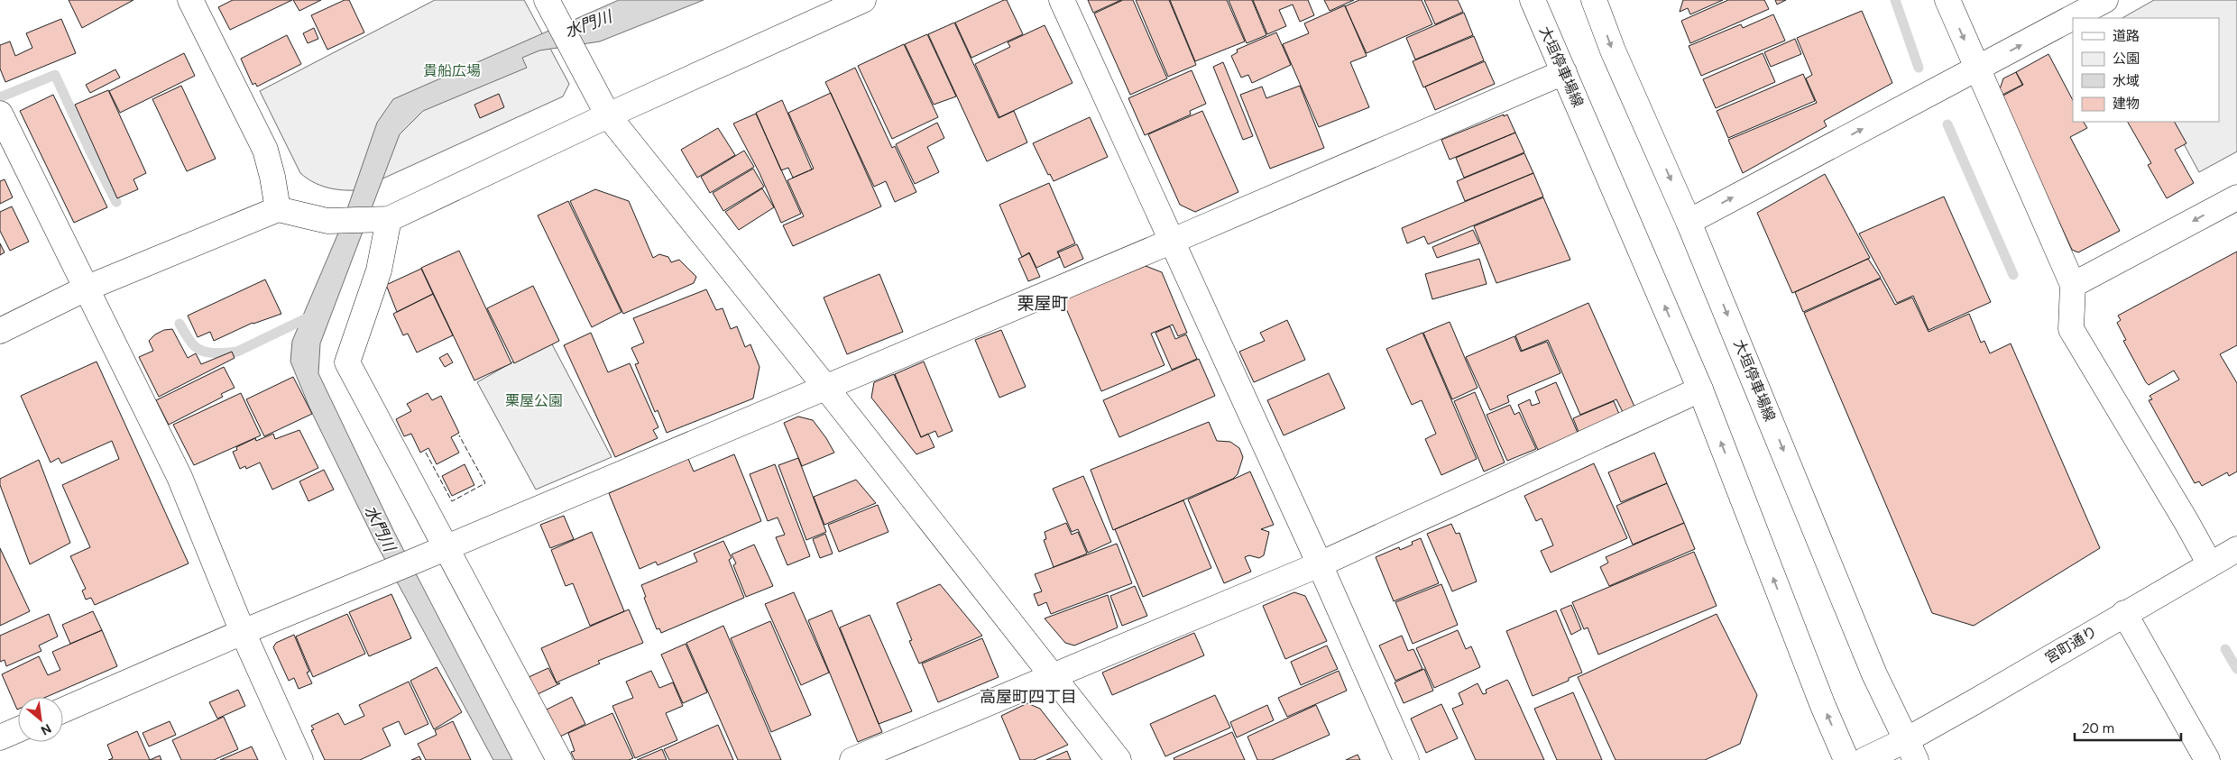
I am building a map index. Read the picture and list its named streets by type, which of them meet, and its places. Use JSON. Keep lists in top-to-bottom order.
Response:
{
  "streets": {
    "street": ["大垣停車場線", "宮町通り"]
  },
  "crossings": [
    ["大垣停車場線", "宮町通り"]
  ],
  "districts": ["栗屋町", "高屋町四丁目"],
  "water": ["水門川"],
  "parks": ["貴船広場", "栗屋公園"],
  "legend": [
    "道路",
    "公園",
    "水域",
    "建物"
  ],
  "scale_bar": "20 m",
  "north": "bottom right"
}
